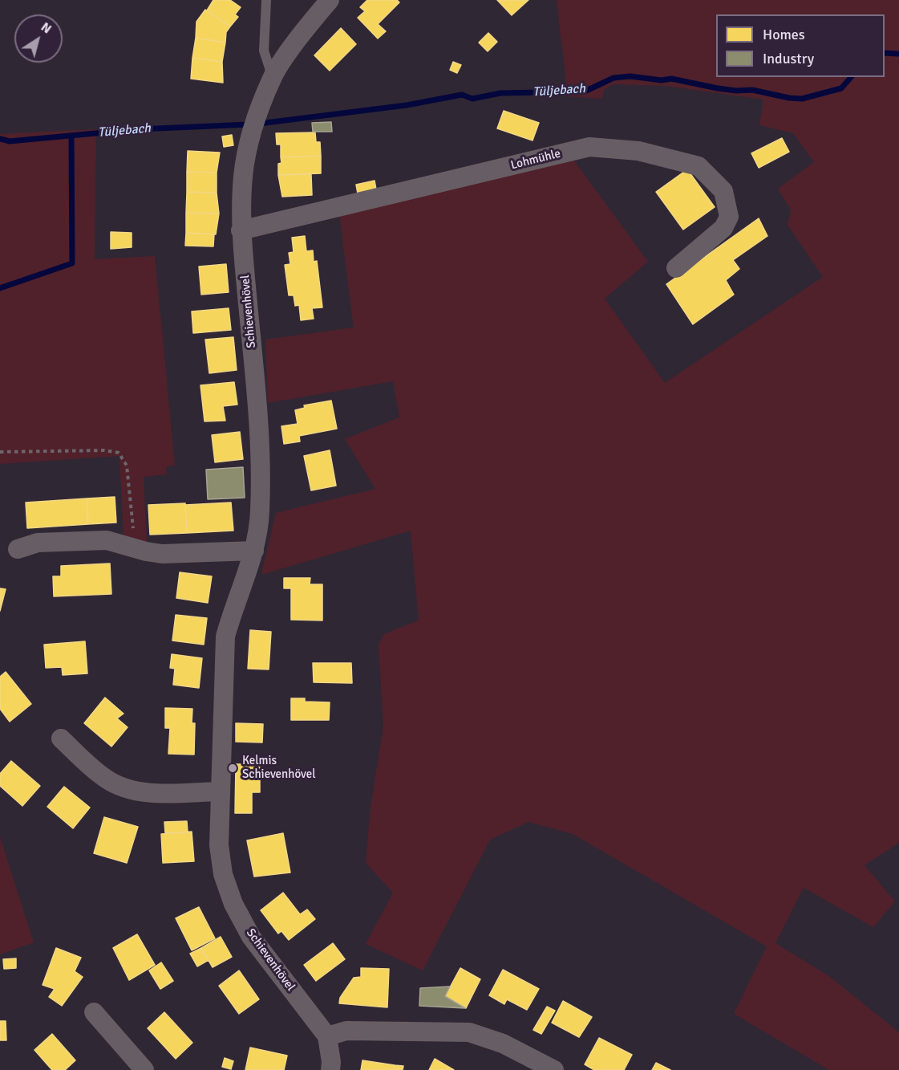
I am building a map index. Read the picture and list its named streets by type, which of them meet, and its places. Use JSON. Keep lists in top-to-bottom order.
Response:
{
  "streets": {
    "street": ["Lohmühle", "Schievenhövel"]
  },
  "crossings": [
    ["Lohmühle", "Schievenhövel"]
  ],
  "water": ["Tüljebach"],
  "places": ["Kelmis Schievenhövel"],
  "legend": ["Homes", "Industry"],
  "north": "top right"
}
